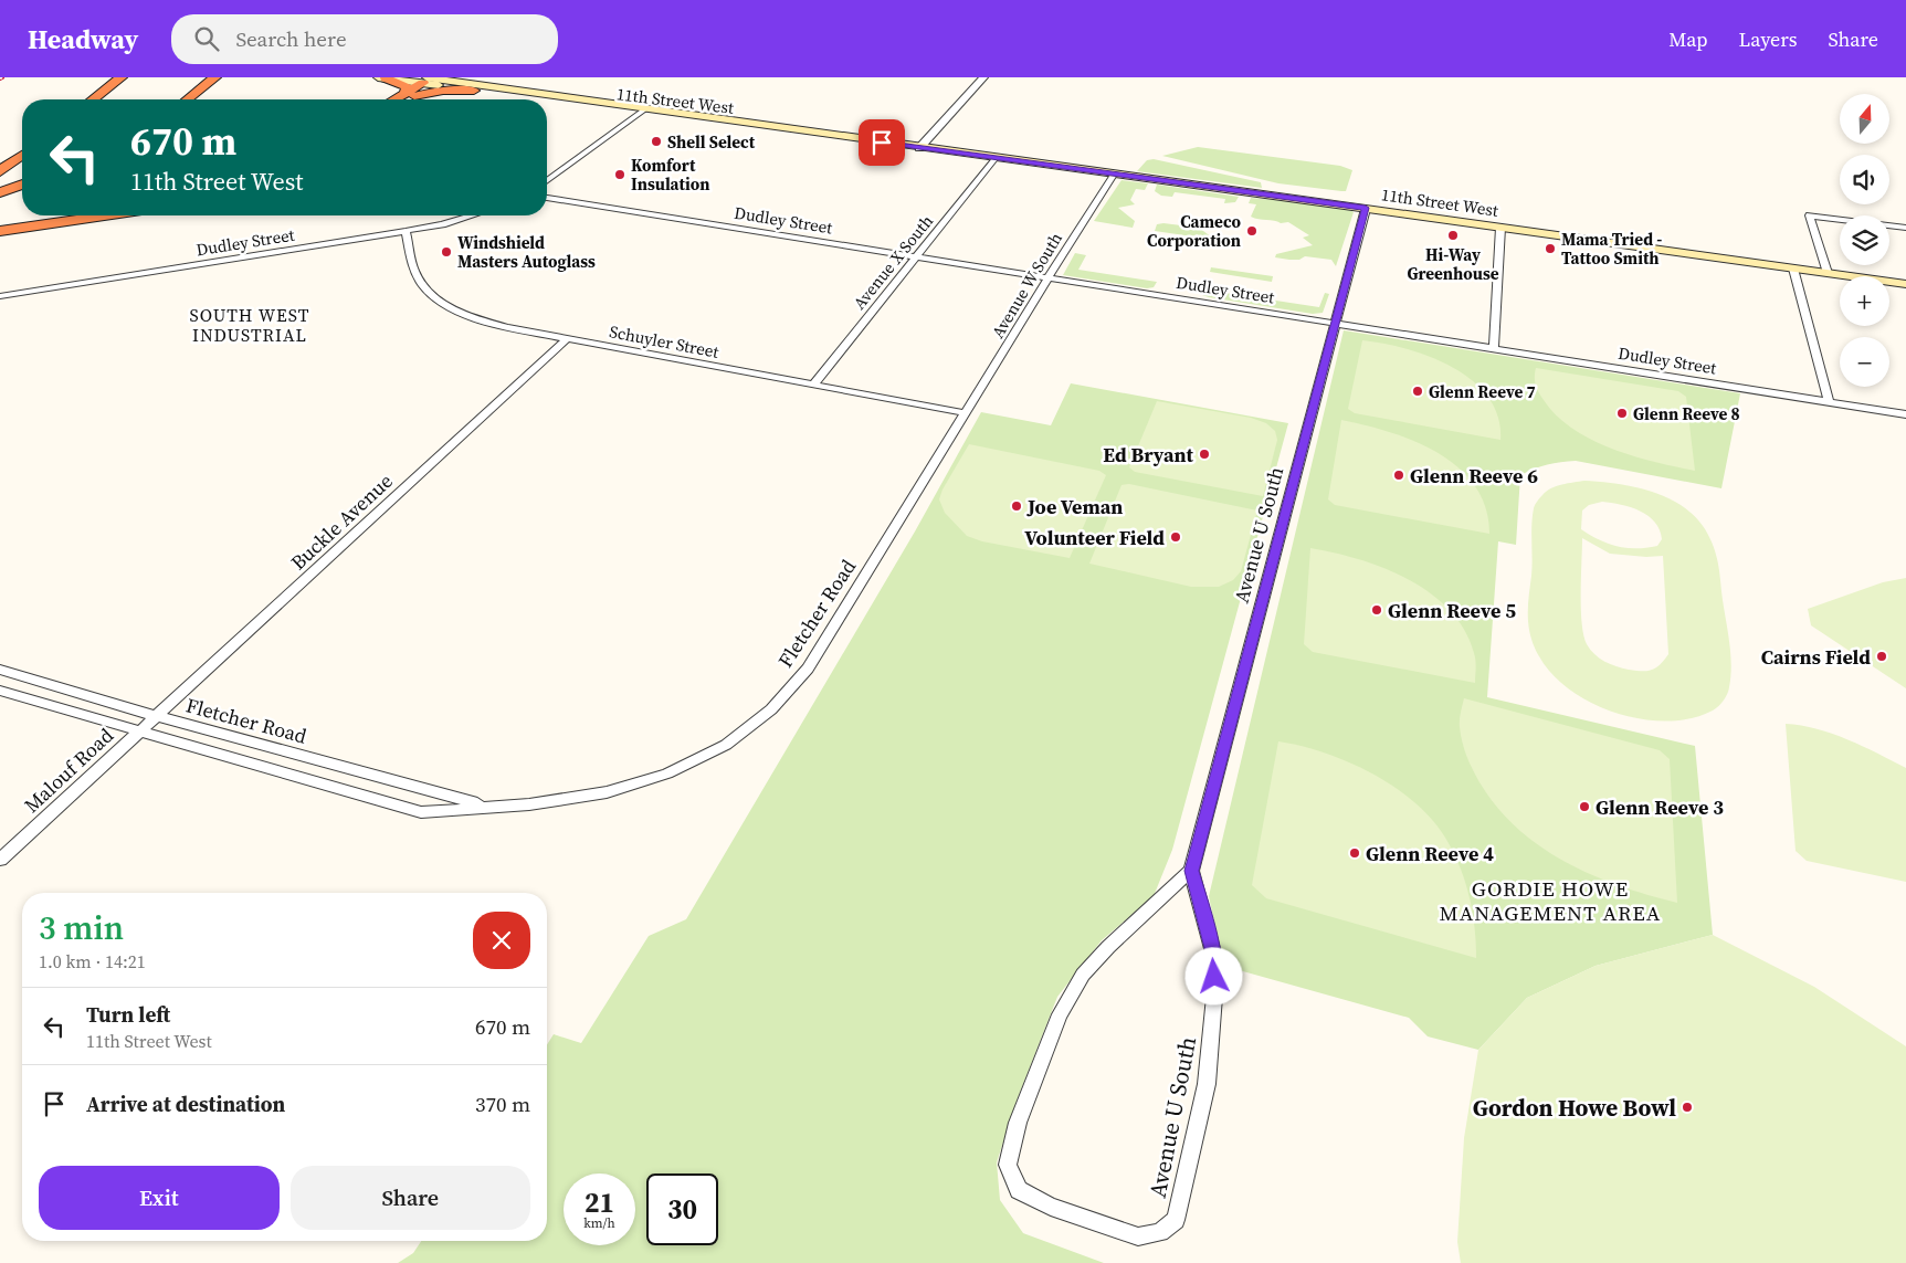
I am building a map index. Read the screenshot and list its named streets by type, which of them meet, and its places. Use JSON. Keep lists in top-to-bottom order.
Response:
{
  "streets": {
    "main road": ["11th Street West"],
    "street": [
      "Dudley Street",
      "Avenue X South",
      "Avenue W South",
      "Schuyler Street",
      "Buckle Avenue",
      "Avenue U South",
      "Fletcher Road",
      "Malouf Road"
    ]
  },
  "crossings": [
    ["11th Street West", "Avenue X South"],
    ["11th Street West", "Avenue W South"],
    ["11th Street West", "Avenue U South"],
    ["Dudley Street", "Avenue X South"],
    ["Dudley Street", "Avenue W South"],
    ["Dudley Street", "Schuyler Street"],
    ["Dudley Street", "Avenue U South"],
    ["Avenue X South", "Schuyler Street"],
    ["Avenue W South", "Schuyler Street"],
    ["Avenue W South", "Fletcher Road"],
    ["Schuyler Street", "Buckle Avenue"],
    ["Schuyler Street", "Fletcher Road"],
    ["Buckle Avenue", "Fletcher Road"],
    ["Buckle Avenue", "Malouf Road"],
    ["Fletcher Road", "Malouf Road"]
  ],
  "districts": ["SOUTH WEST INDUSTRIAL", "GORDIE HOWE MANAGEMENT AREA"],
  "places": [
    "Shell Select",
    "Komfort Insulation",
    "Cameco Corporation",
    "Hi-Way Greenhouse",
    "Mama Tried - Tattoo Smith",
    "Windshield Masters Autoglass",
    "Glenn Reeve 7",
    "Glenn Reeve 8",
    "Ed Bryant",
    "Glenn Reeve 6",
    "Joe Veman",
    "Volunteer Field",
    "Glenn Reeve 5",
    "Cairns Field",
    "Glenn Reeve 3",
    "Glenn Reeve 4",
    "Gordon Howe Bowl"
  ],
  "north": "top",
  "page": {
    "header": "Headway",
    "search": "Search here",
    "nav": ["Map", "Layers", "Share"],
    "map_buttons": ["+", "−"],
    "turn": ["670 m", "11th Street West"],
    "heading": ["3 min", "1.0 km · 14:21"],
    "list": [
      {
        "name": "Turn left",
        "note": "11th Street West",
        "value": "670 m"
      },
      {
        "name": "Arrive at destination",
        "value": "370 m"
      }
    ],
    "buttons": ["Exit", "Share"],
    "speed": "21 km/h",
    "limit": "30"
  }
}
